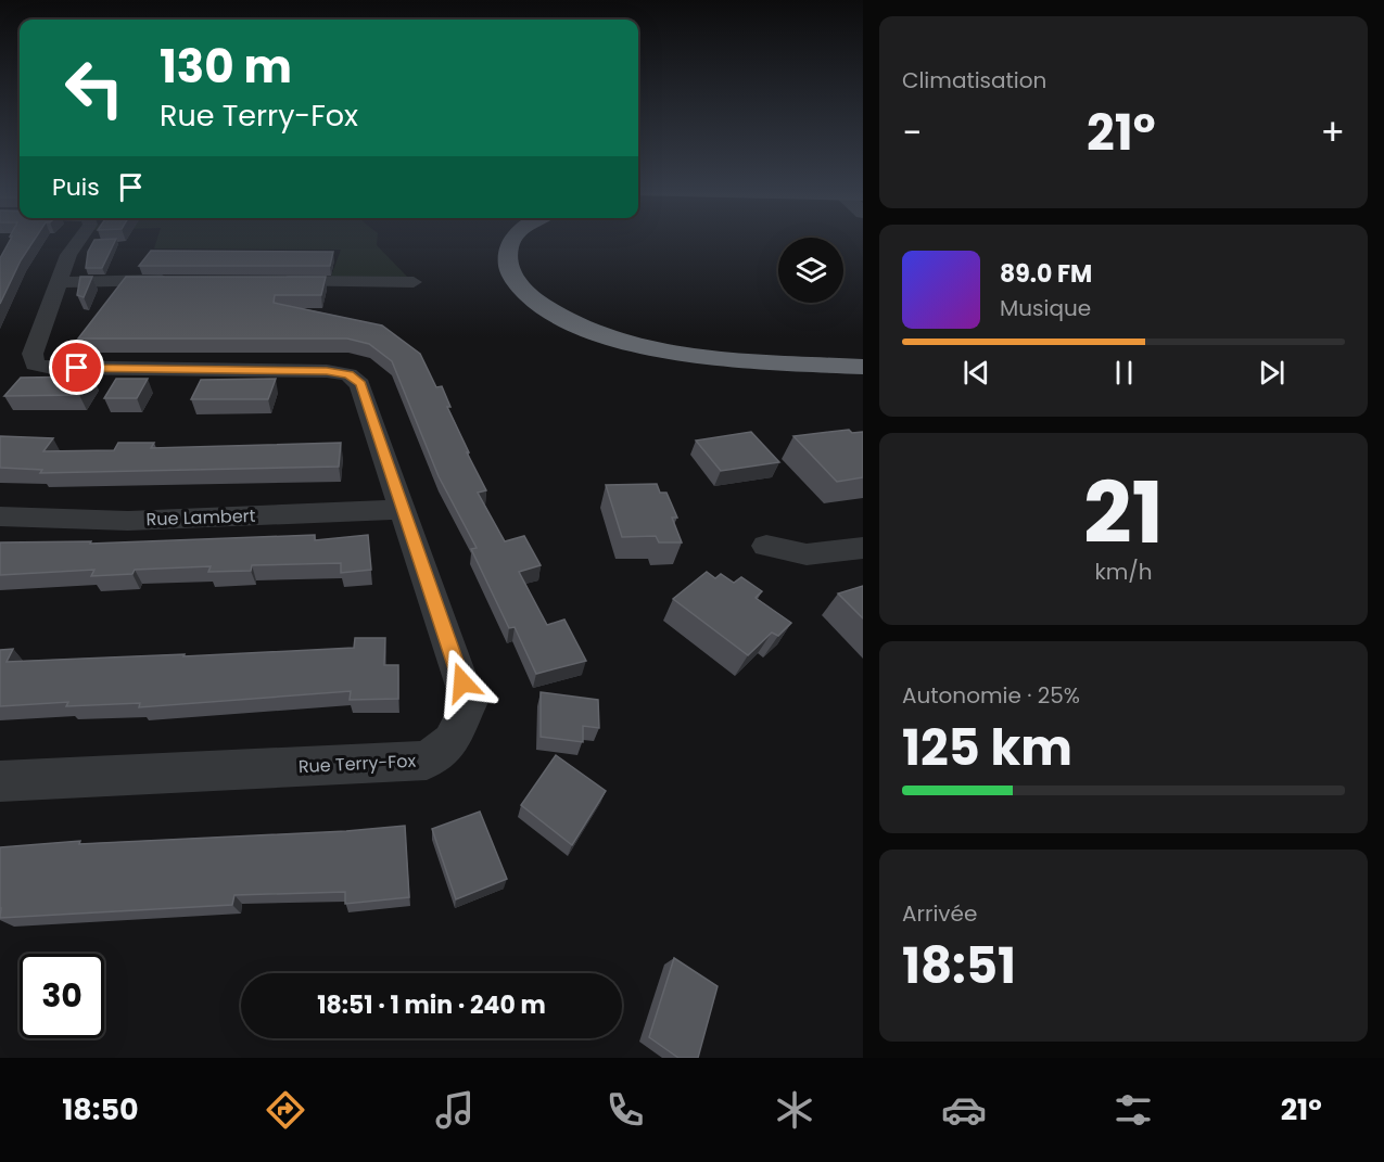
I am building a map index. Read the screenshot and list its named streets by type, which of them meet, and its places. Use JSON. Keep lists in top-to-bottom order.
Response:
{
  "streets": {
    "street": ["Rue Lambert", "Rue Terry-Fox"]
  },
  "crossings": [
    ["Rue Lambert", "Rue Terry-Fox"]
  ],
  "page": {
    "tile": [
      "Climatisation",
      ["21", "km/h"],
      ["Autonomie · 25%", "125 km"],
      ["Arrivée", "18:51"]
    ],
    "turn": ["130 m", "Rue Terry-Fox"],
    "heat": ["−", "21°", "+"],
    "then": "Puis",
    "song": ["89.0 FM", "Musique"],
    "limit": "30",
    "trip": "18:51 · 1 min · 240 m",
    "tabs": ["18:50", "21°"]
  }
}
